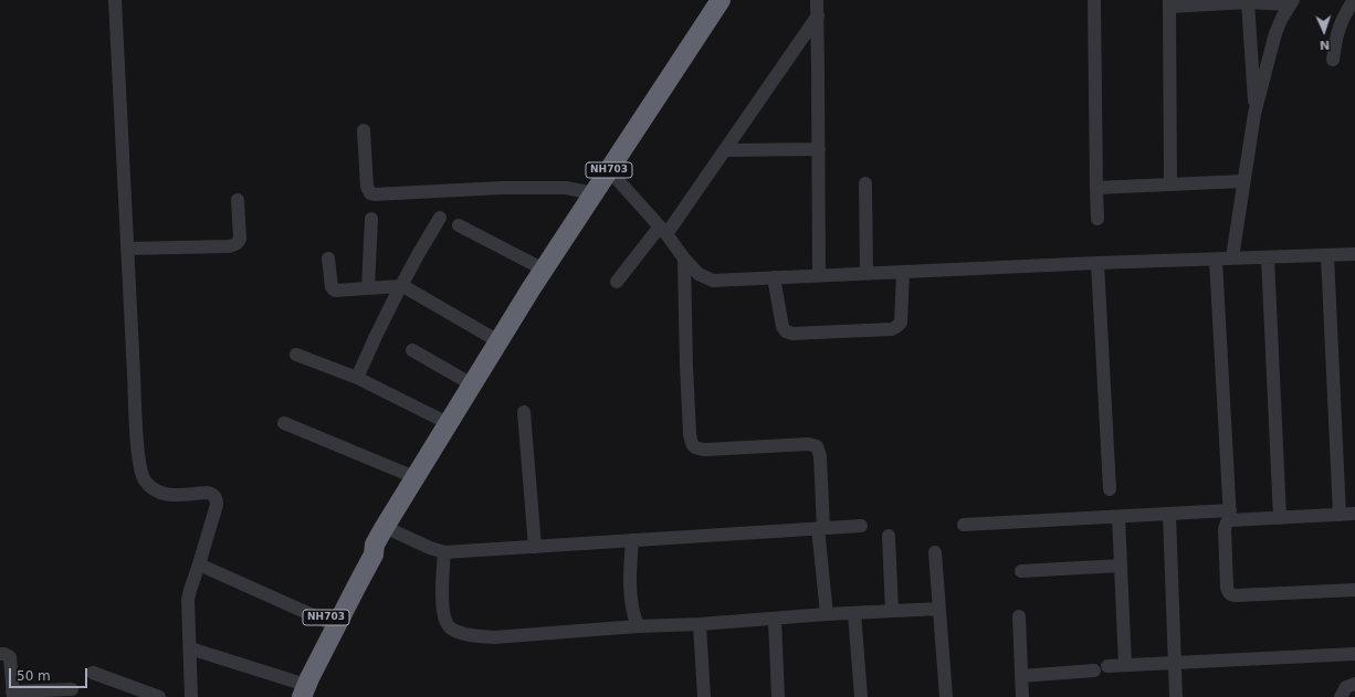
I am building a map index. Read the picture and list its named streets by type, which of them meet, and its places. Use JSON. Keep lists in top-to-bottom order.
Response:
{
  "streets": {
    "highway": ["NH703"]
  },
  "scale_bar": "50 m",
  "north": "bottom"
}
